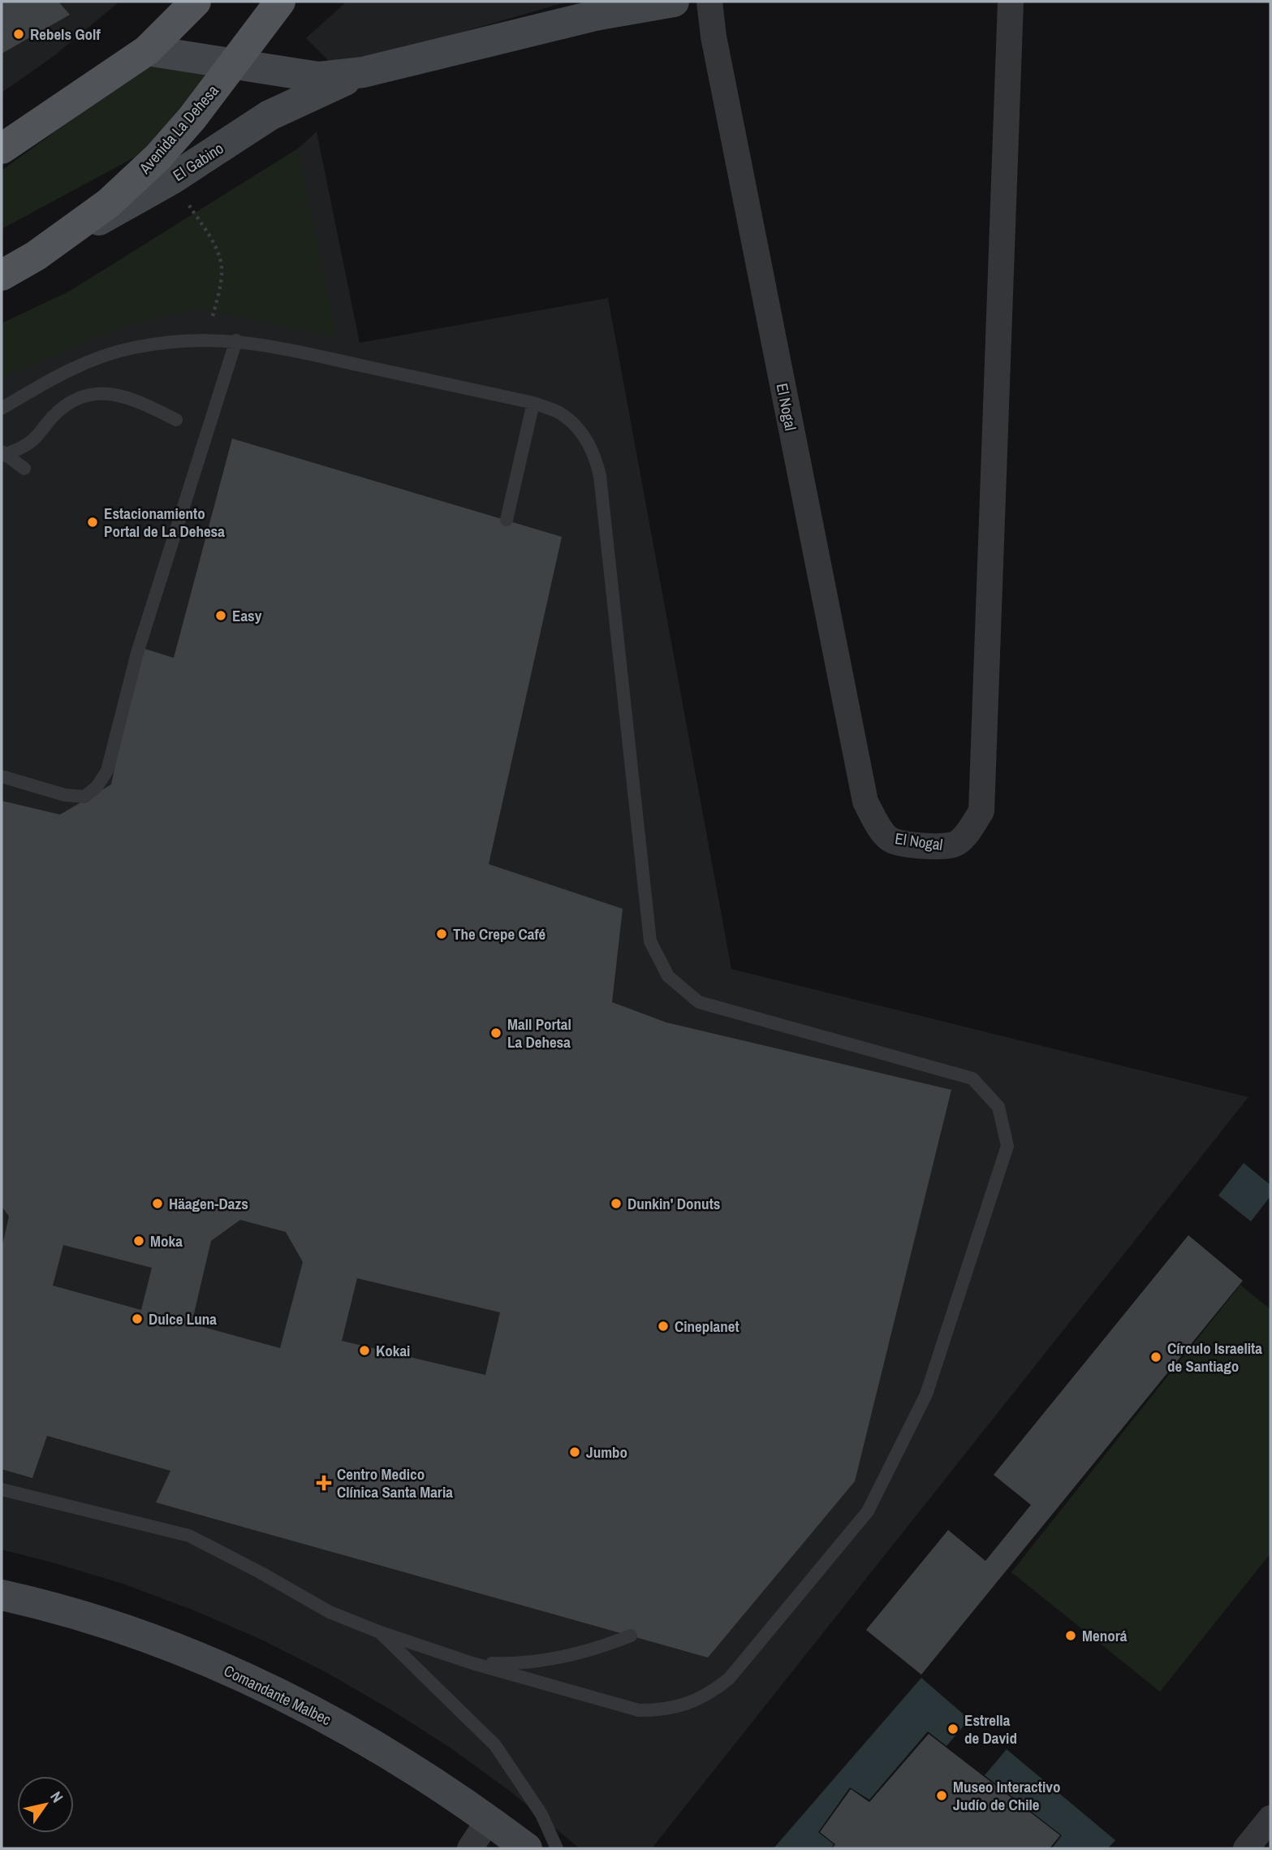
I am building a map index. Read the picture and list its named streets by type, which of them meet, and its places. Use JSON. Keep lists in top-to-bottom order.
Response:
{
  "streets": {
    "main road": ["Avenida La Dehesa", "El Gabino", "Comandante Malbec"],
    "street": ["El Nogal"]
  },
  "crossings": [
    ["Avenida La Dehesa", "El Gabino"]
  ],
  "places": {
    "other": [
      "Rebels Golf",
      "Estacionamiento Portal de La Dehesa",
      "Easy",
      "The Crepe Café",
      "Mall Portal La Dehesa",
      "Häagen-Dazs",
      "Dunkin' Donuts",
      "Moka",
      "Dulce Luna",
      "Cineplanet",
      "Kokai",
      "Círculo Israelita de Santiago",
      "Jumbo",
      "Menorá",
      "Estrella de David",
      "Museo Interactivo Judío de Chile"
    ],
    "health": ["Centro Medico Clínica Santa Maria"]
  },
  "north": "top right"
}
